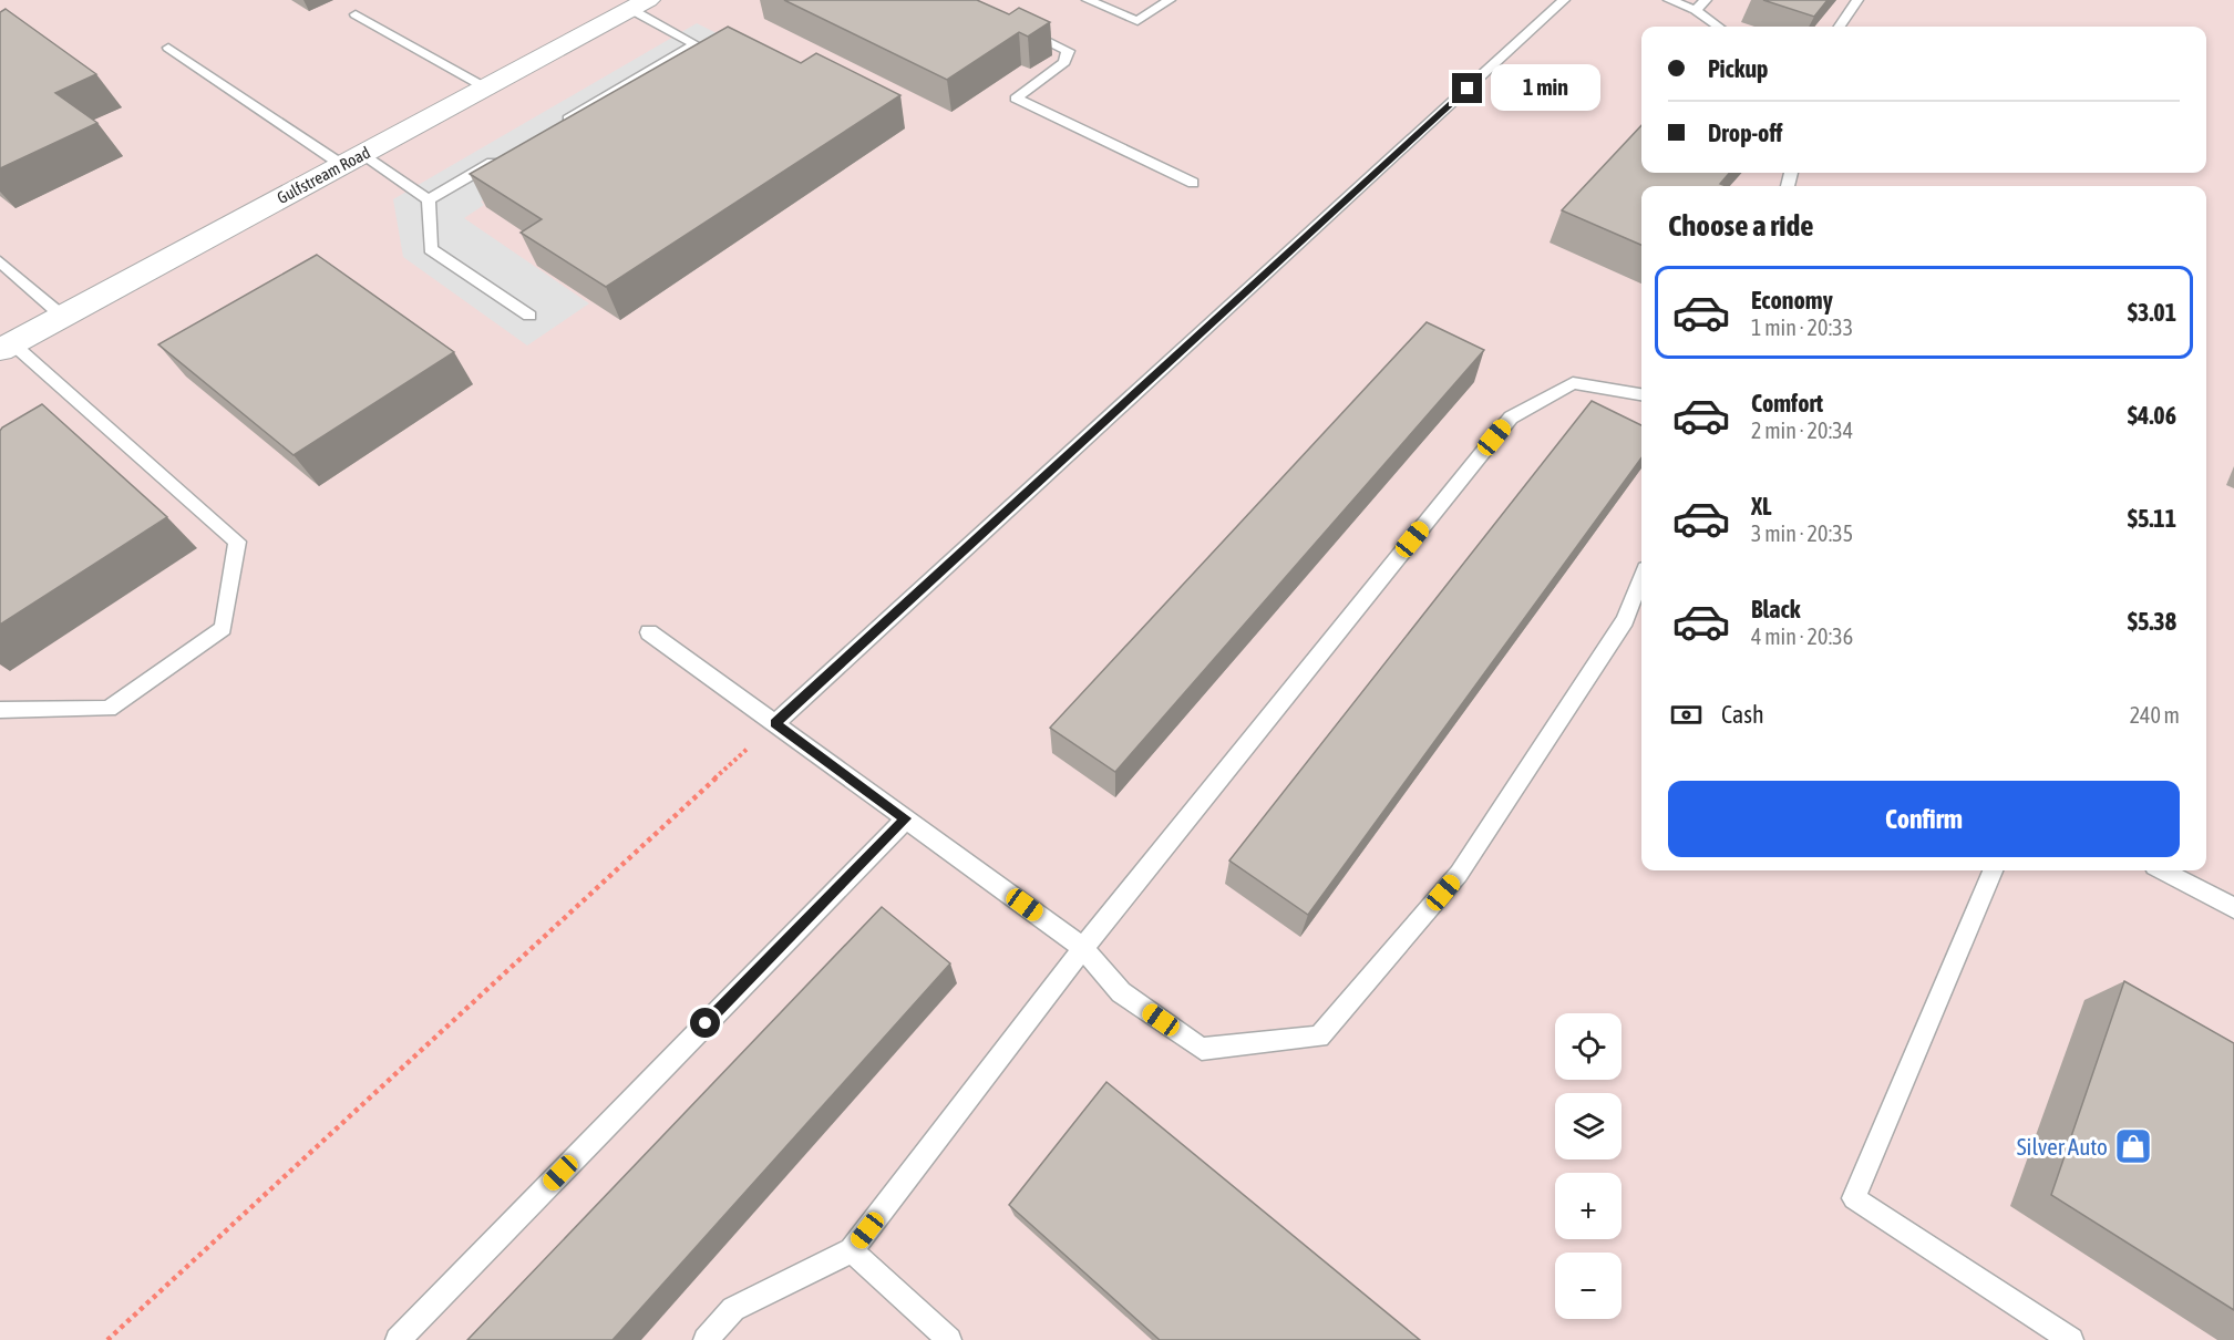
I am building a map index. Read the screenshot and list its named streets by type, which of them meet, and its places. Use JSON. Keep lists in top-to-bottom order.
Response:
{
  "streets": {
    "street": ["Gulfstream Road"]
  },
  "places": {
    "shop": ["Silver Auto"]
  },
  "page": {
    "banner": ["Pickup", "Drop-off"],
    "bubble": "1 min",
    "heading": "Choose a ride",
    "list": [
      {
        "name": "Economy",
        "note": "1 min · 20:33",
        "value": "$3.01"
      },
      {
        "name": "Comfort",
        "note": "2 min · 20:34",
        "value": "$4.06"
      },
      {
        "name": "XL",
        "note": "3 min · 20:35",
        "value": "$5.11"
      },
      {
        "name": "Black",
        "note": "4 min · 20:36",
        "value": "$5.38"
      }
    ],
    "pay": ["Cash", "240 m"],
    "buttons": "Confirm",
    "map_buttons": ["+", "−"]
  }
}
